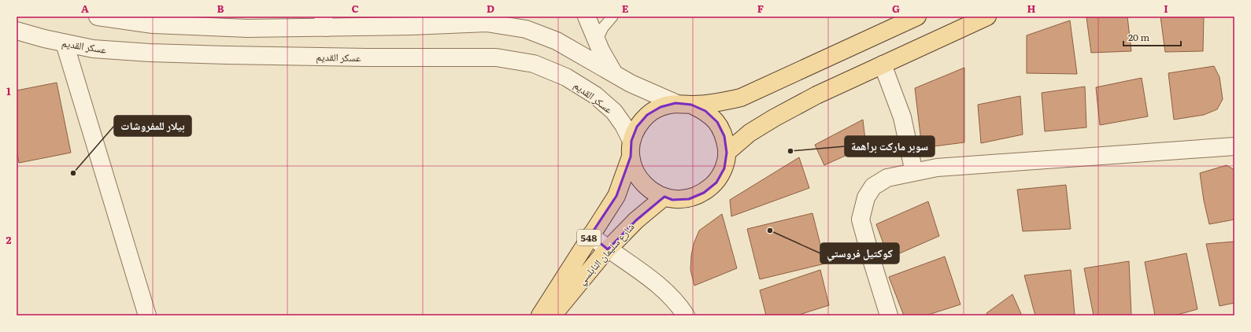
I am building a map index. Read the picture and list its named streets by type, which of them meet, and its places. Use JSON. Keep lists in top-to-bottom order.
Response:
{
  "streets": {
    "main road": ["548", "شارع سليمان النابلسي"],
    "street": ["عسكر القديم"]
  },
  "crossings": [
    ["عسكر القديم", "شارع سليمان النابلسي"]
  ],
  "places": ["سوبر ماركت براهمة", "بيلار للمفروشات", "كوكتيل فروستي"],
  "scale_bar": "20 m",
  "grid": {
    "columns": [
      "A",
      "B",
      "C",
      "D",
      "E",
      "F",
      "G",
      "H",
      "I"
    ],
    "rows": ["1", "2"]
  }
}
